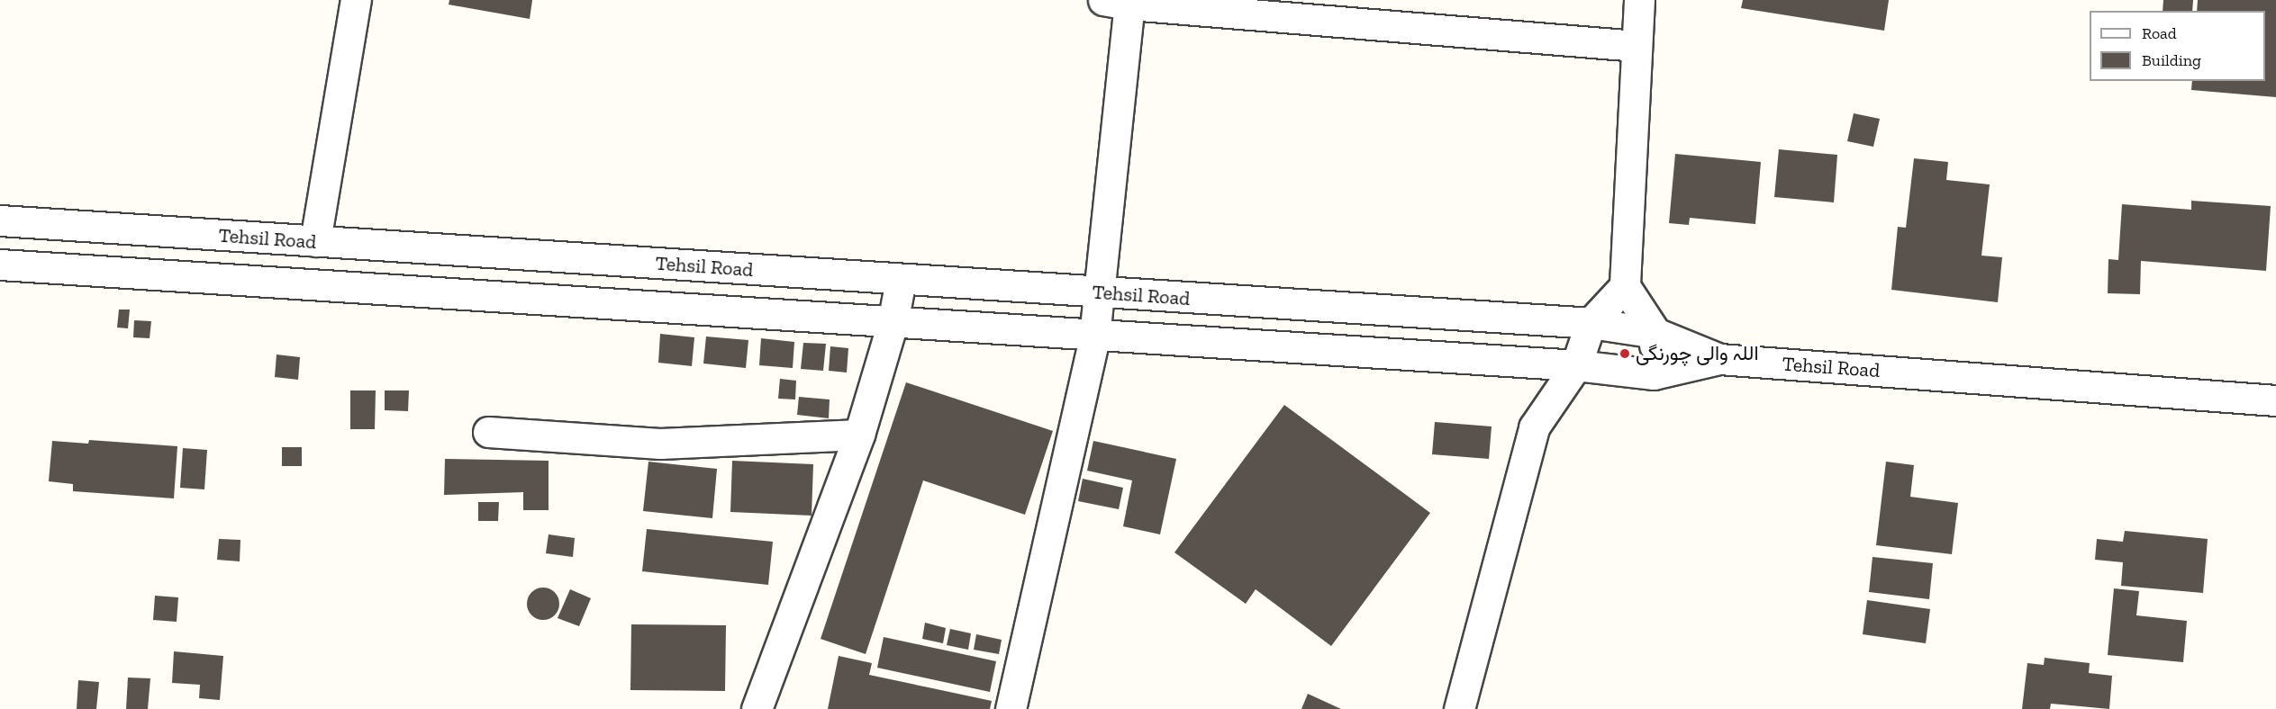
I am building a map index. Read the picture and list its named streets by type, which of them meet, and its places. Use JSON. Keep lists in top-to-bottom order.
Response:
{
  "streets": {
    "street": ["Tehsil Road"]
  },
  "places": ["اللہ والی چورنگی"],
  "legend": ["Road", "Building"]
}
